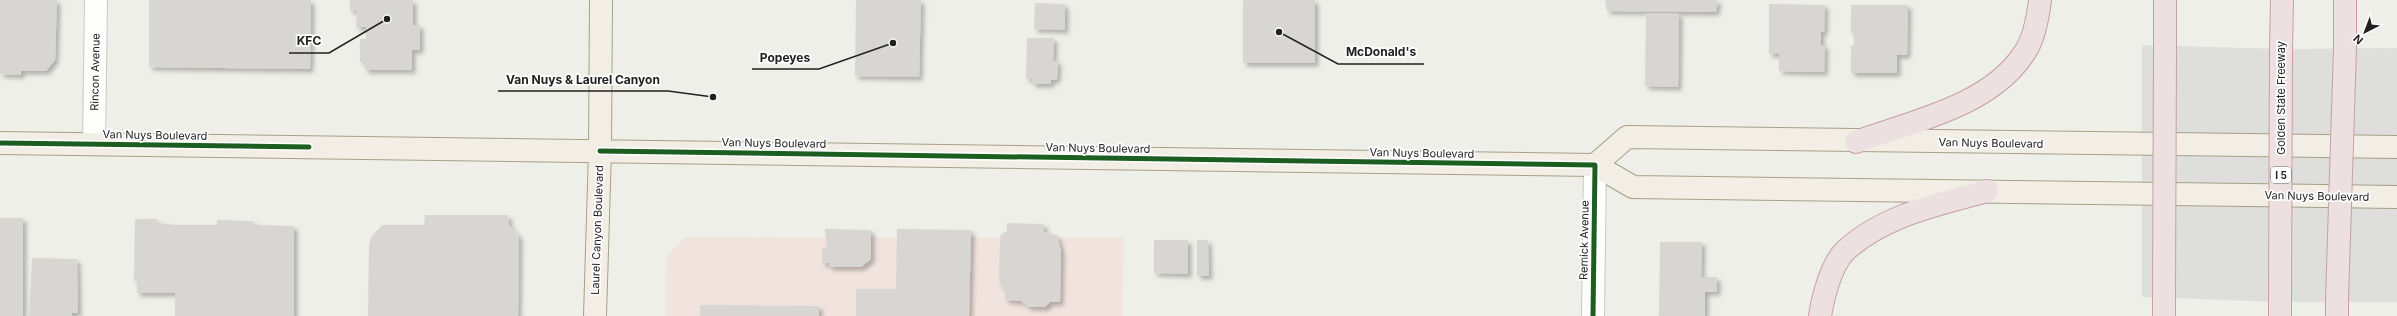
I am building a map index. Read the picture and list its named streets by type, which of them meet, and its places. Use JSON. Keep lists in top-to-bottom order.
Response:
{
  "streets": {
    "highway": ["Golden State Freeway", "I 5"],
    "main road": ["Van Nuys Boulevard", "Laurel Canyon Boulevard"],
    "street": ["Rincon Avenue", "Remick Avenue"]
  },
  "crossings": [
    ["Rincon Avenue", "Van Nuys Boulevard"],
    ["Van Nuys Boulevard", "Laurel Canyon Boulevard"],
    ["Van Nuys Boulevard", "Remick Avenue"]
  ],
  "places": [
    "KFC",
    "McDonald's",
    "Popeyes",
    "Van Nuys & Laurel Canyon"
  ],
  "north": "bottom left"
}
